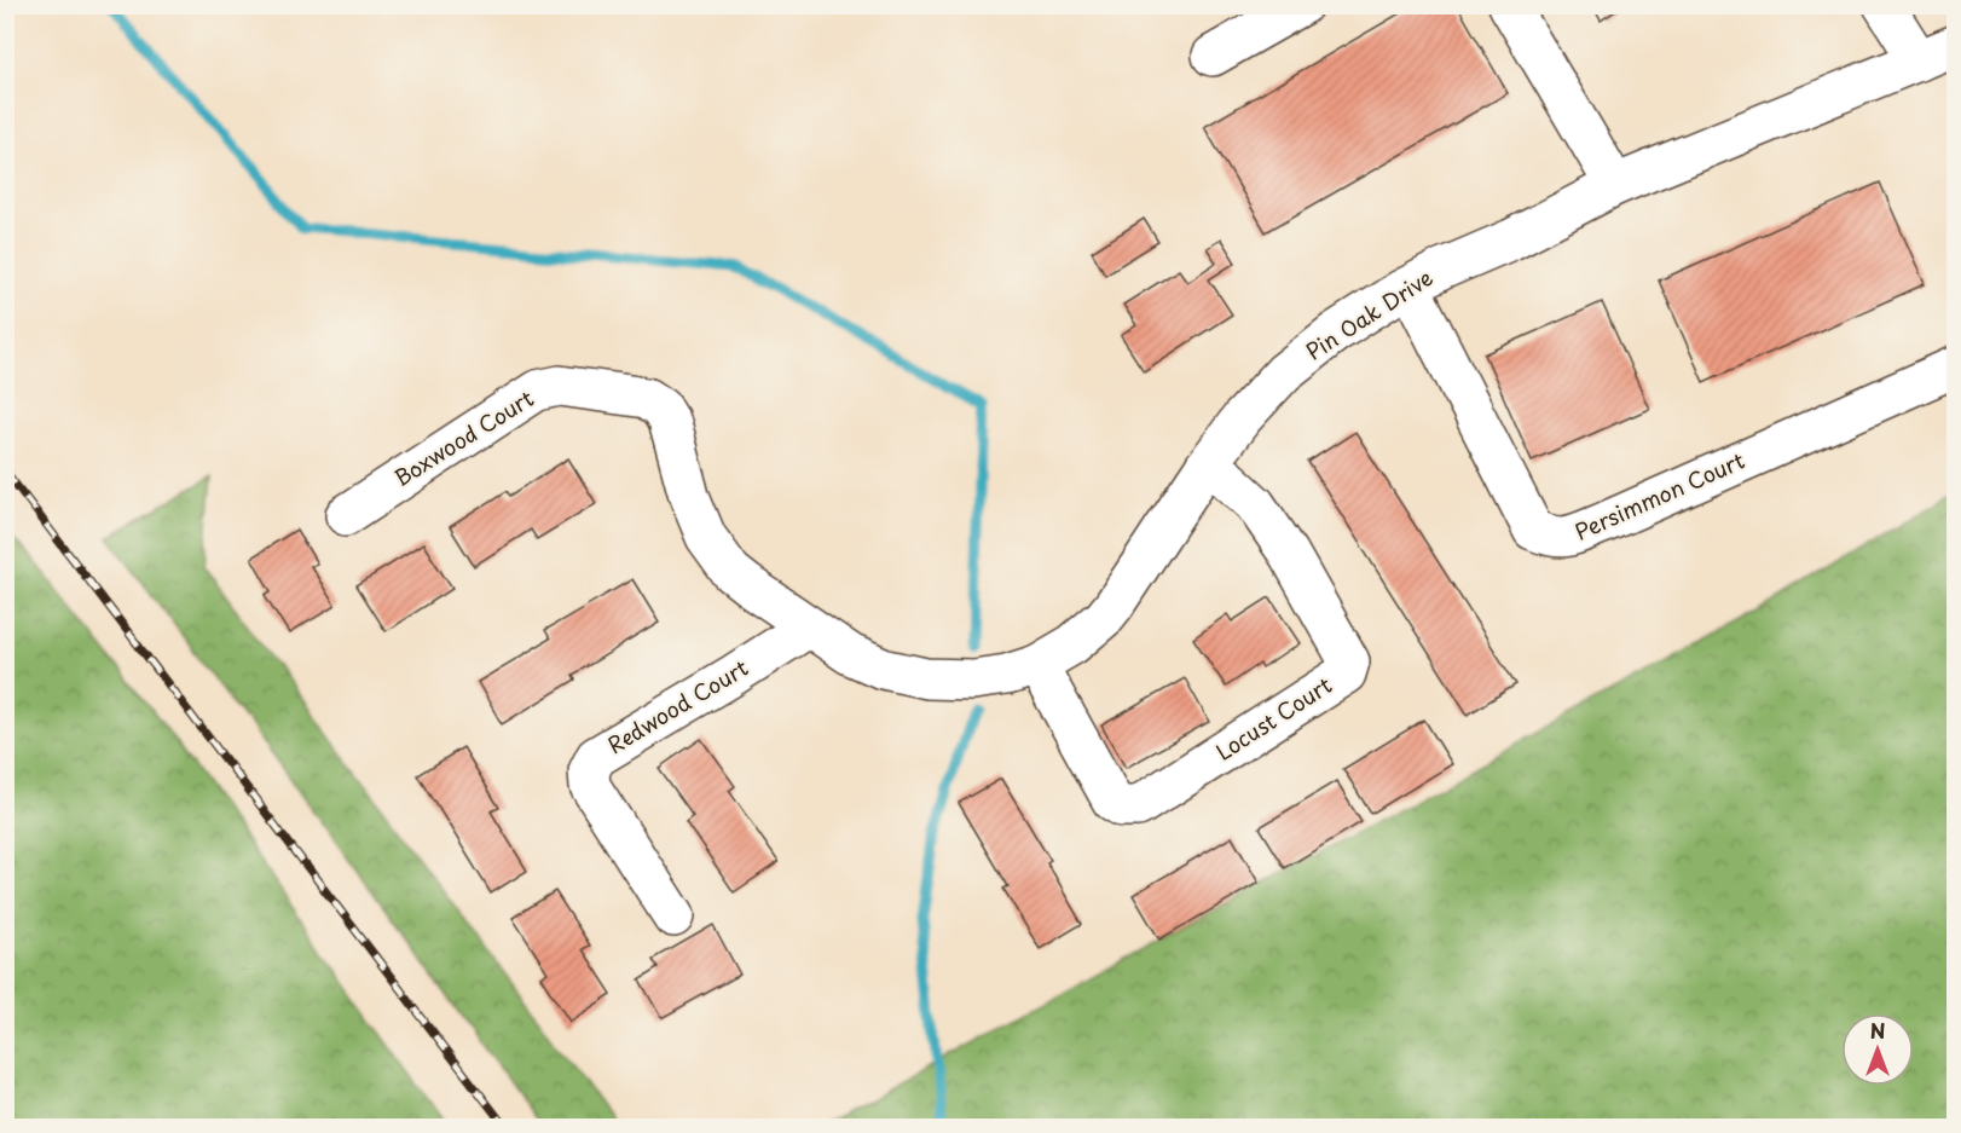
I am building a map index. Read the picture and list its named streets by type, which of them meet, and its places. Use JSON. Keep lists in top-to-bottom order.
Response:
{
  "streets": {
    "street": [
      "Pin Oak Drive",
      "Boxwood Court",
      "Persimmon Court",
      "Redwood Court",
      "Locust Court"
    ]
  },
  "crossings": [
    ["Pin Oak Drive", "Boxwood Court"],
    ["Pin Oak Drive", "Persimmon Court"],
    ["Pin Oak Drive", "Redwood Court"],
    ["Pin Oak Drive", "Locust Court"],
    ["Boxwood Court", "Redwood Court"]
  ],
  "north": "top"
}
